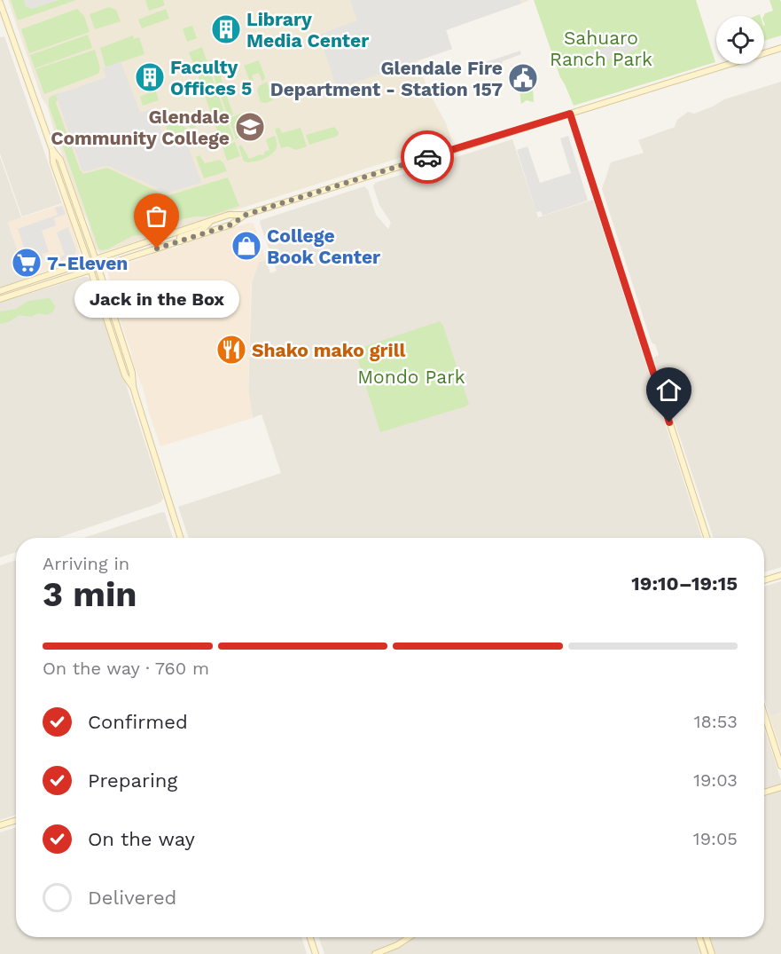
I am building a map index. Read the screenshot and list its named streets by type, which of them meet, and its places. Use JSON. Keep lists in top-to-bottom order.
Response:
{
  "parks": ["Sahuaro Ranch Park", "Mondo Park"],
  "places": {
    "building": ["Library Media Center", "Faculty Offices 5"],
    "public building": ["Glendale Fire Department - Station 157"],
    "school or university": ["Glendale Community College"],
    "shop": ["College Book Center"],
    "other": ["Jack in the Box"],
    "supermarket": ["7-Eleven"],
    "restaurant": ["Shako mako grill"]
  },
  "page": {
    "bubble": "Jack in the Box",
    "heading": ["3 min", "Arriving in", "19:10–19:15"],
    "bar": "On the way · 760 m",
    "list": [
      ["Confirmed", "18:53"],
      ["Preparing", "19:03"],
      ["On the way", "19:05"],
      "Delivered"
    ]
  }
}
